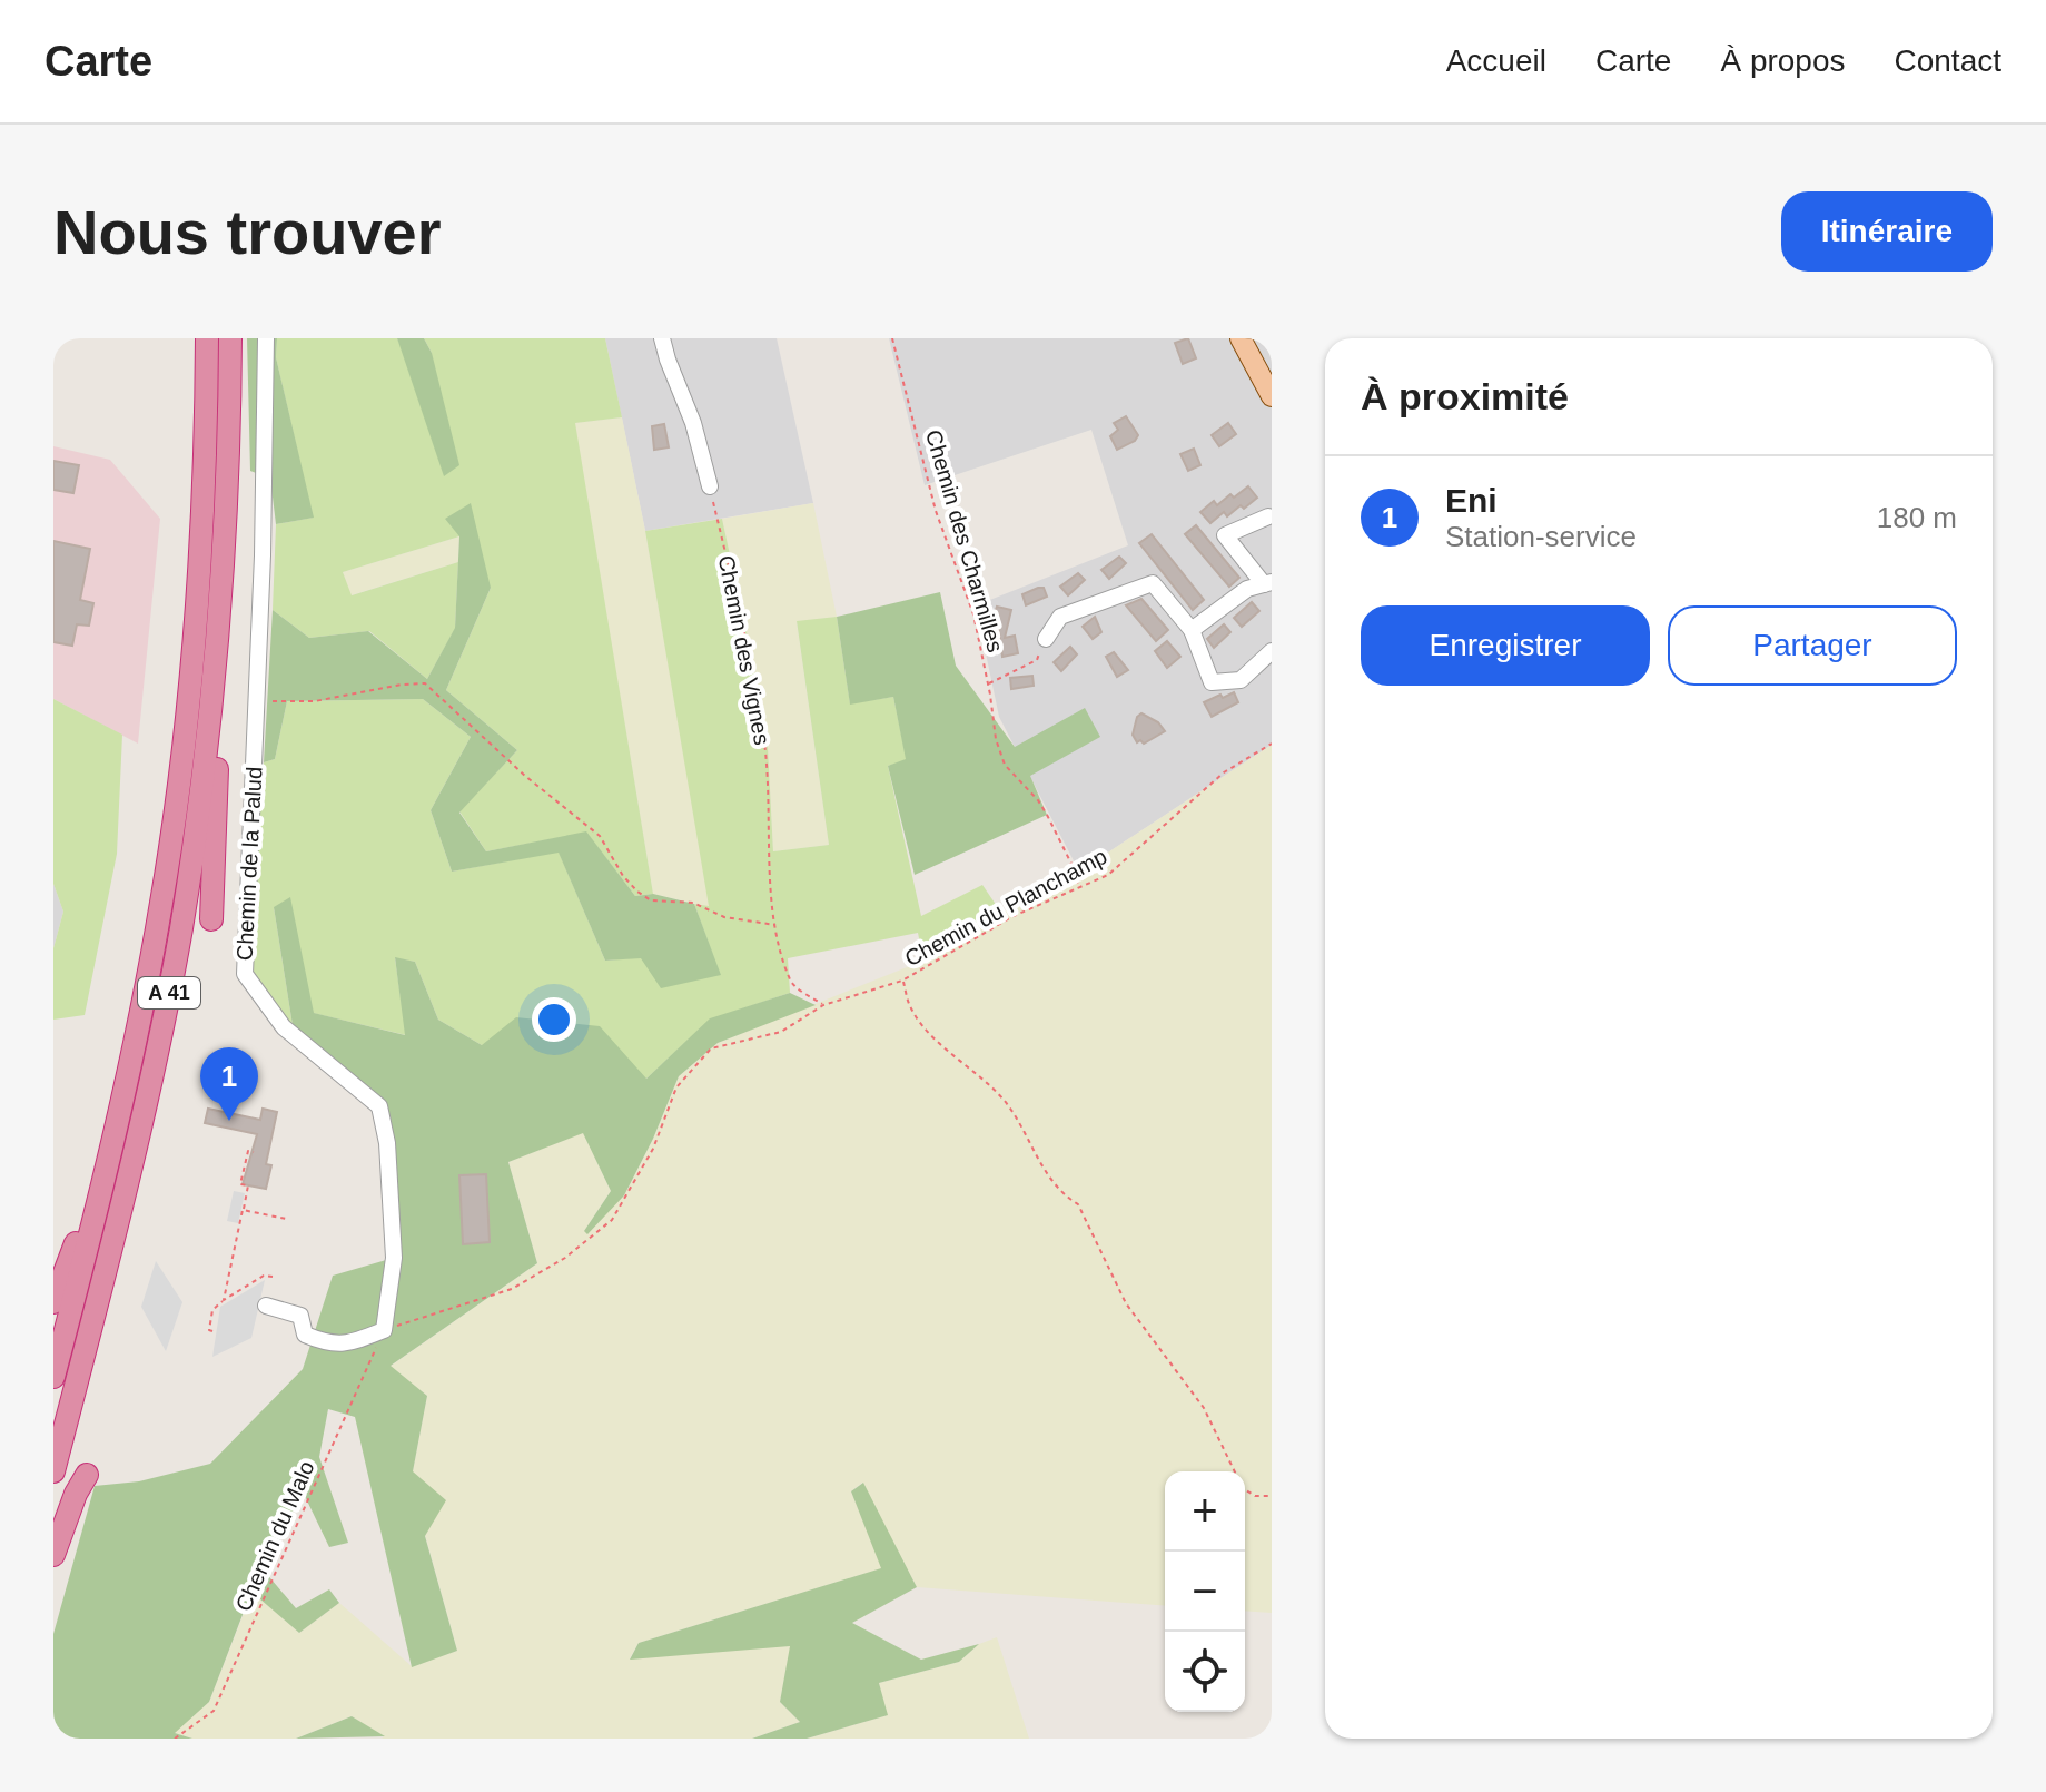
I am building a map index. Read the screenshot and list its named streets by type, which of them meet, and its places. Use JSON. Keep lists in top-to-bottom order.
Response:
{
  "streets": {
    "highway": ["A 41"],
    "street": ["Chemin de la Palud"],
    "path": [
      "Chemin des Charmilles",
      "Chemin des Vignes",
      "Chemin du Planchamp",
      "Chemin du Malo"
    ]
  },
  "crossings": [
    ["Chemin des Charmilles", "Chemin du Planchamp"],
    ["Chemin des Vignes", "Chemin du Planchamp"],
    ["Chemin de la Palud", "Chemin du Planchamp"],
    ["Chemin de la Palud", "Chemin du Malo"],
    ["Chemin du Planchamp", "Chemin du Malo"]
  ],
  "page": {
    "header": "Carte",
    "nav": [
      "Accueil",
      "Carte",
      "À propos",
      "Contact"
    ],
    "buttons": [
      "Itinéraire",
      ["Enregistrer", "Partager"]
    ],
    "title": "Nous trouver",
    "heading": "À proximité",
    "list": [
      {
        "mark": "1",
        "name": "Eni",
        "note": "Station-service",
        "value": "180 m"
      }
    ],
    "pins": "1",
    "map_buttons": ["+", "−"]
  }
}
